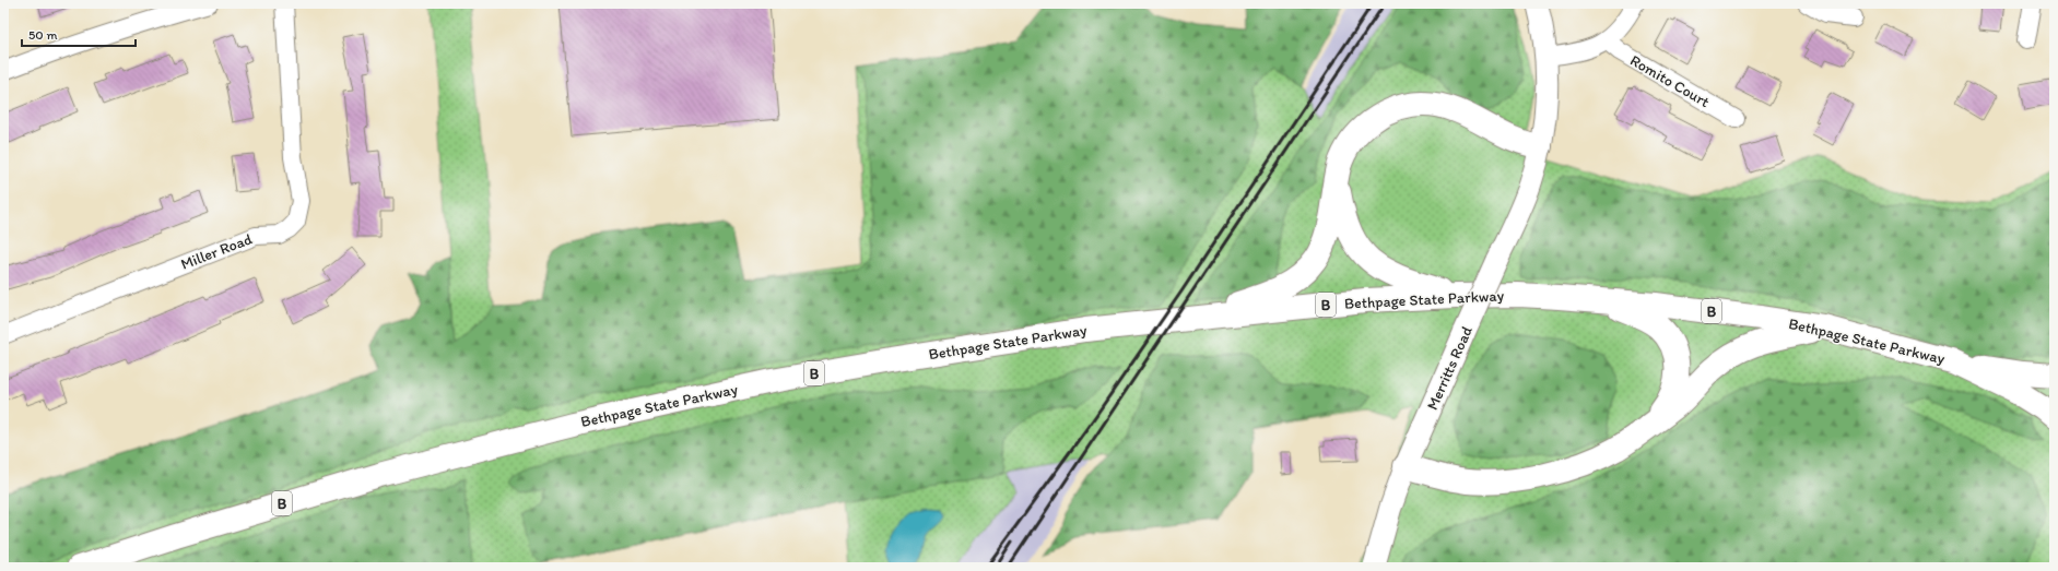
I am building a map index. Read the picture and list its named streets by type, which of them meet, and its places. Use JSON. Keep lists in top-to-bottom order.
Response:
{
  "streets": {
    "highway": ["Bethpage State Parkway", "B"],
    "main road": ["Merritts Road"],
    "street": ["Romito Court", "Miller Road"]
  },
  "scale_bar": "50 m"
}
